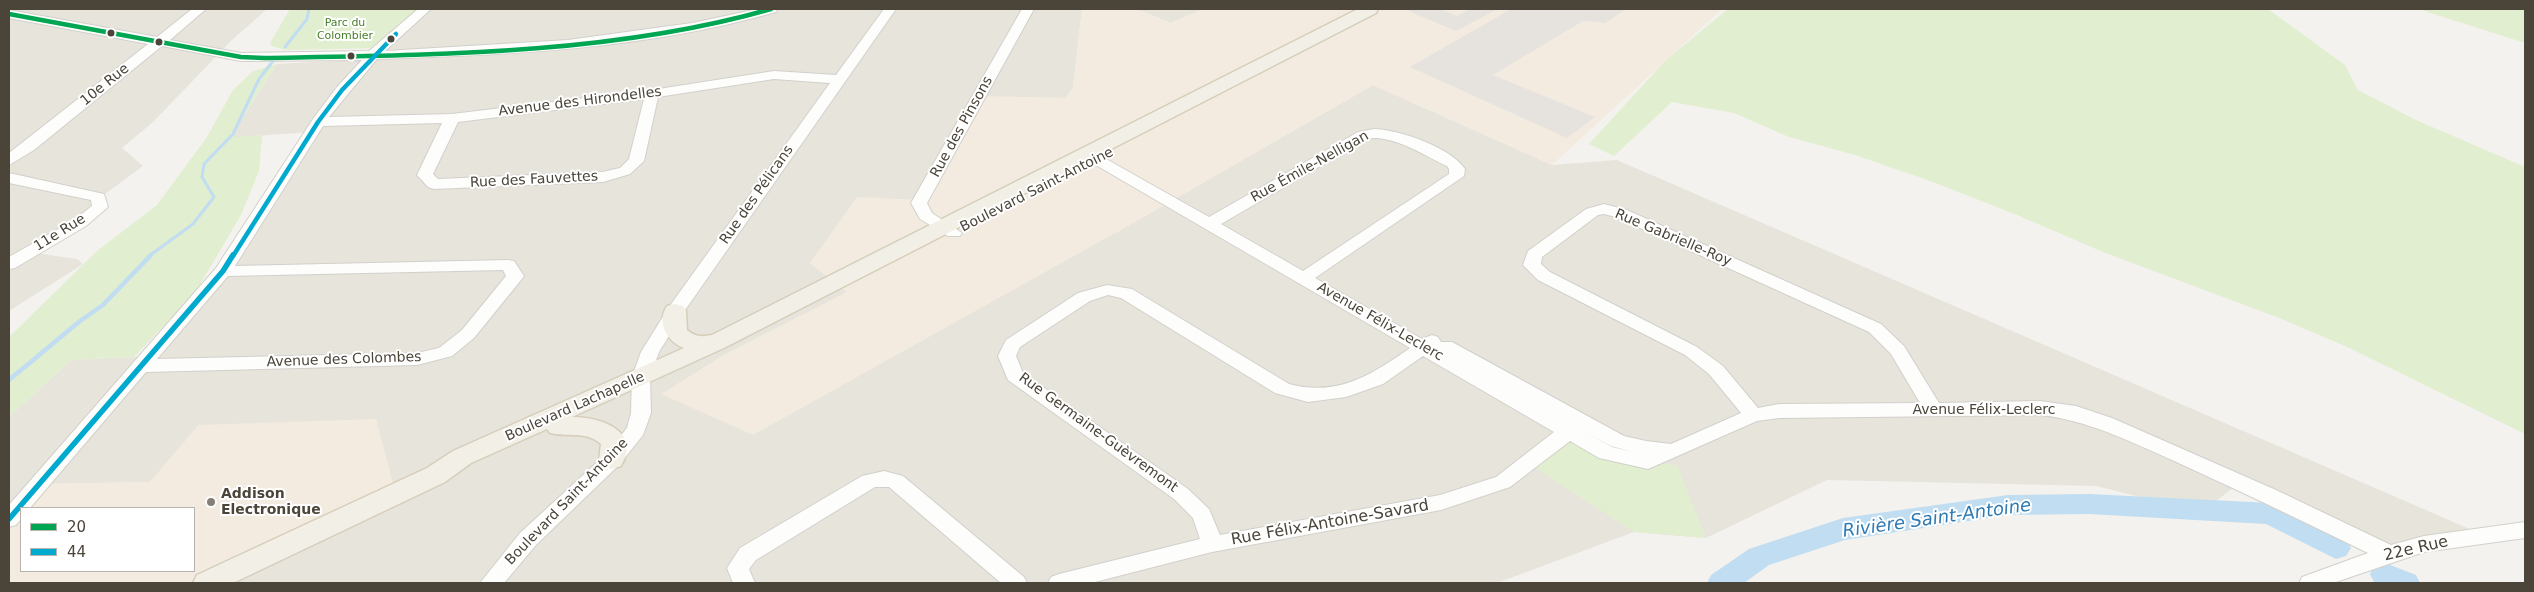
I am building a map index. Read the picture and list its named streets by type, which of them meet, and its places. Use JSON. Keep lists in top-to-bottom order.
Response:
{
  "streets": {
    "main road": ["Boulevard Saint-Antoine", "Boulevard Lachapelle"],
    "street": [
      "10e Rue",
      "Avenue des Hirondelles",
      "Rue des Pinsons",
      "Rue Émile-Nelligan",
      "Rue des Fauvettes",
      "Rue des Pélicans",
      "11e Rue",
      "Rue Gabrielle-Roy",
      "Avenue Félix-Leclerc",
      "Avenue des Colombes",
      "Rue Germaine-Guèvremont",
      "Rue Félix-Antoine-Savard",
      "22e Rue"
    ]
  },
  "crossings": [
    ["Avenue des Hirondelles", "Rue des Fauvettes"],
    ["Avenue des Hirondelles", "Rue des Pélicans"],
    ["Rue des Pinsons", "Boulevard Saint-Antoine"],
    ["Rue Émile-Nelligan", "Avenue Félix-Leclerc"],
    ["Boulevard Saint-Antoine", "Rue des Pélicans"],
    ["Boulevard Saint-Antoine", "Avenue Félix-Leclerc"],
    ["Boulevard Saint-Antoine", "Boulevard Lachapelle"],
    ["Rue des Pélicans", "Boulevard Lachapelle"],
    ["Rue Gabrielle-Roy", "Avenue Félix-Leclerc"],
    ["Avenue Félix-Leclerc", "Rue Germaine-Guèvremont"],
    ["Avenue Félix-Leclerc", "Rue Félix-Antoine-Savard"],
    ["Avenue Félix-Leclerc", "22e Rue"],
    ["Rue Germaine-Guèvremont", "Rue Félix-Antoine-Savard"]
  ],
  "water": ["Rivière Saint-Antoine"],
  "parks": ["Parc du Colombier"],
  "places": ["Addison Electronique"],
  "lines": ["transit line 20", "transit line 44"],
  "legend": ["20", "44"]
}
